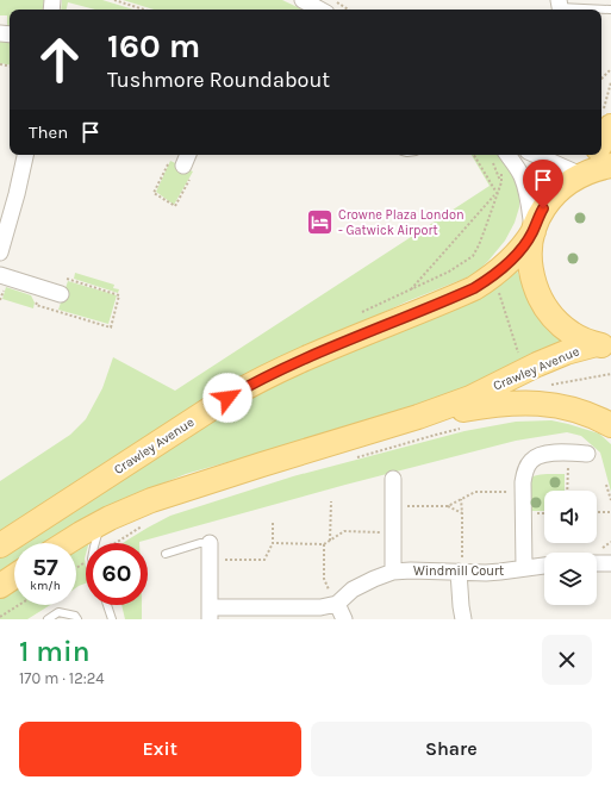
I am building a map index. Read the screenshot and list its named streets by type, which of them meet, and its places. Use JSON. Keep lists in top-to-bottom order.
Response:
{
  "streets": {
    "main road": ["Crawley Avenue"],
    "street": ["Windmill Court"]
  },
  "places": {
    "hotel": ["Crowne Plaza London - Gatwick Airport"]
  },
  "page": {
    "turn": ["160 m", "Tushmore Roundabout"],
    "then": "Then",
    "speed": "57 km/h",
    "limit": "60",
    "heading": ["1 min", "170 m · 12:24"],
    "buttons": ["Exit", "Share"]
  }
}
